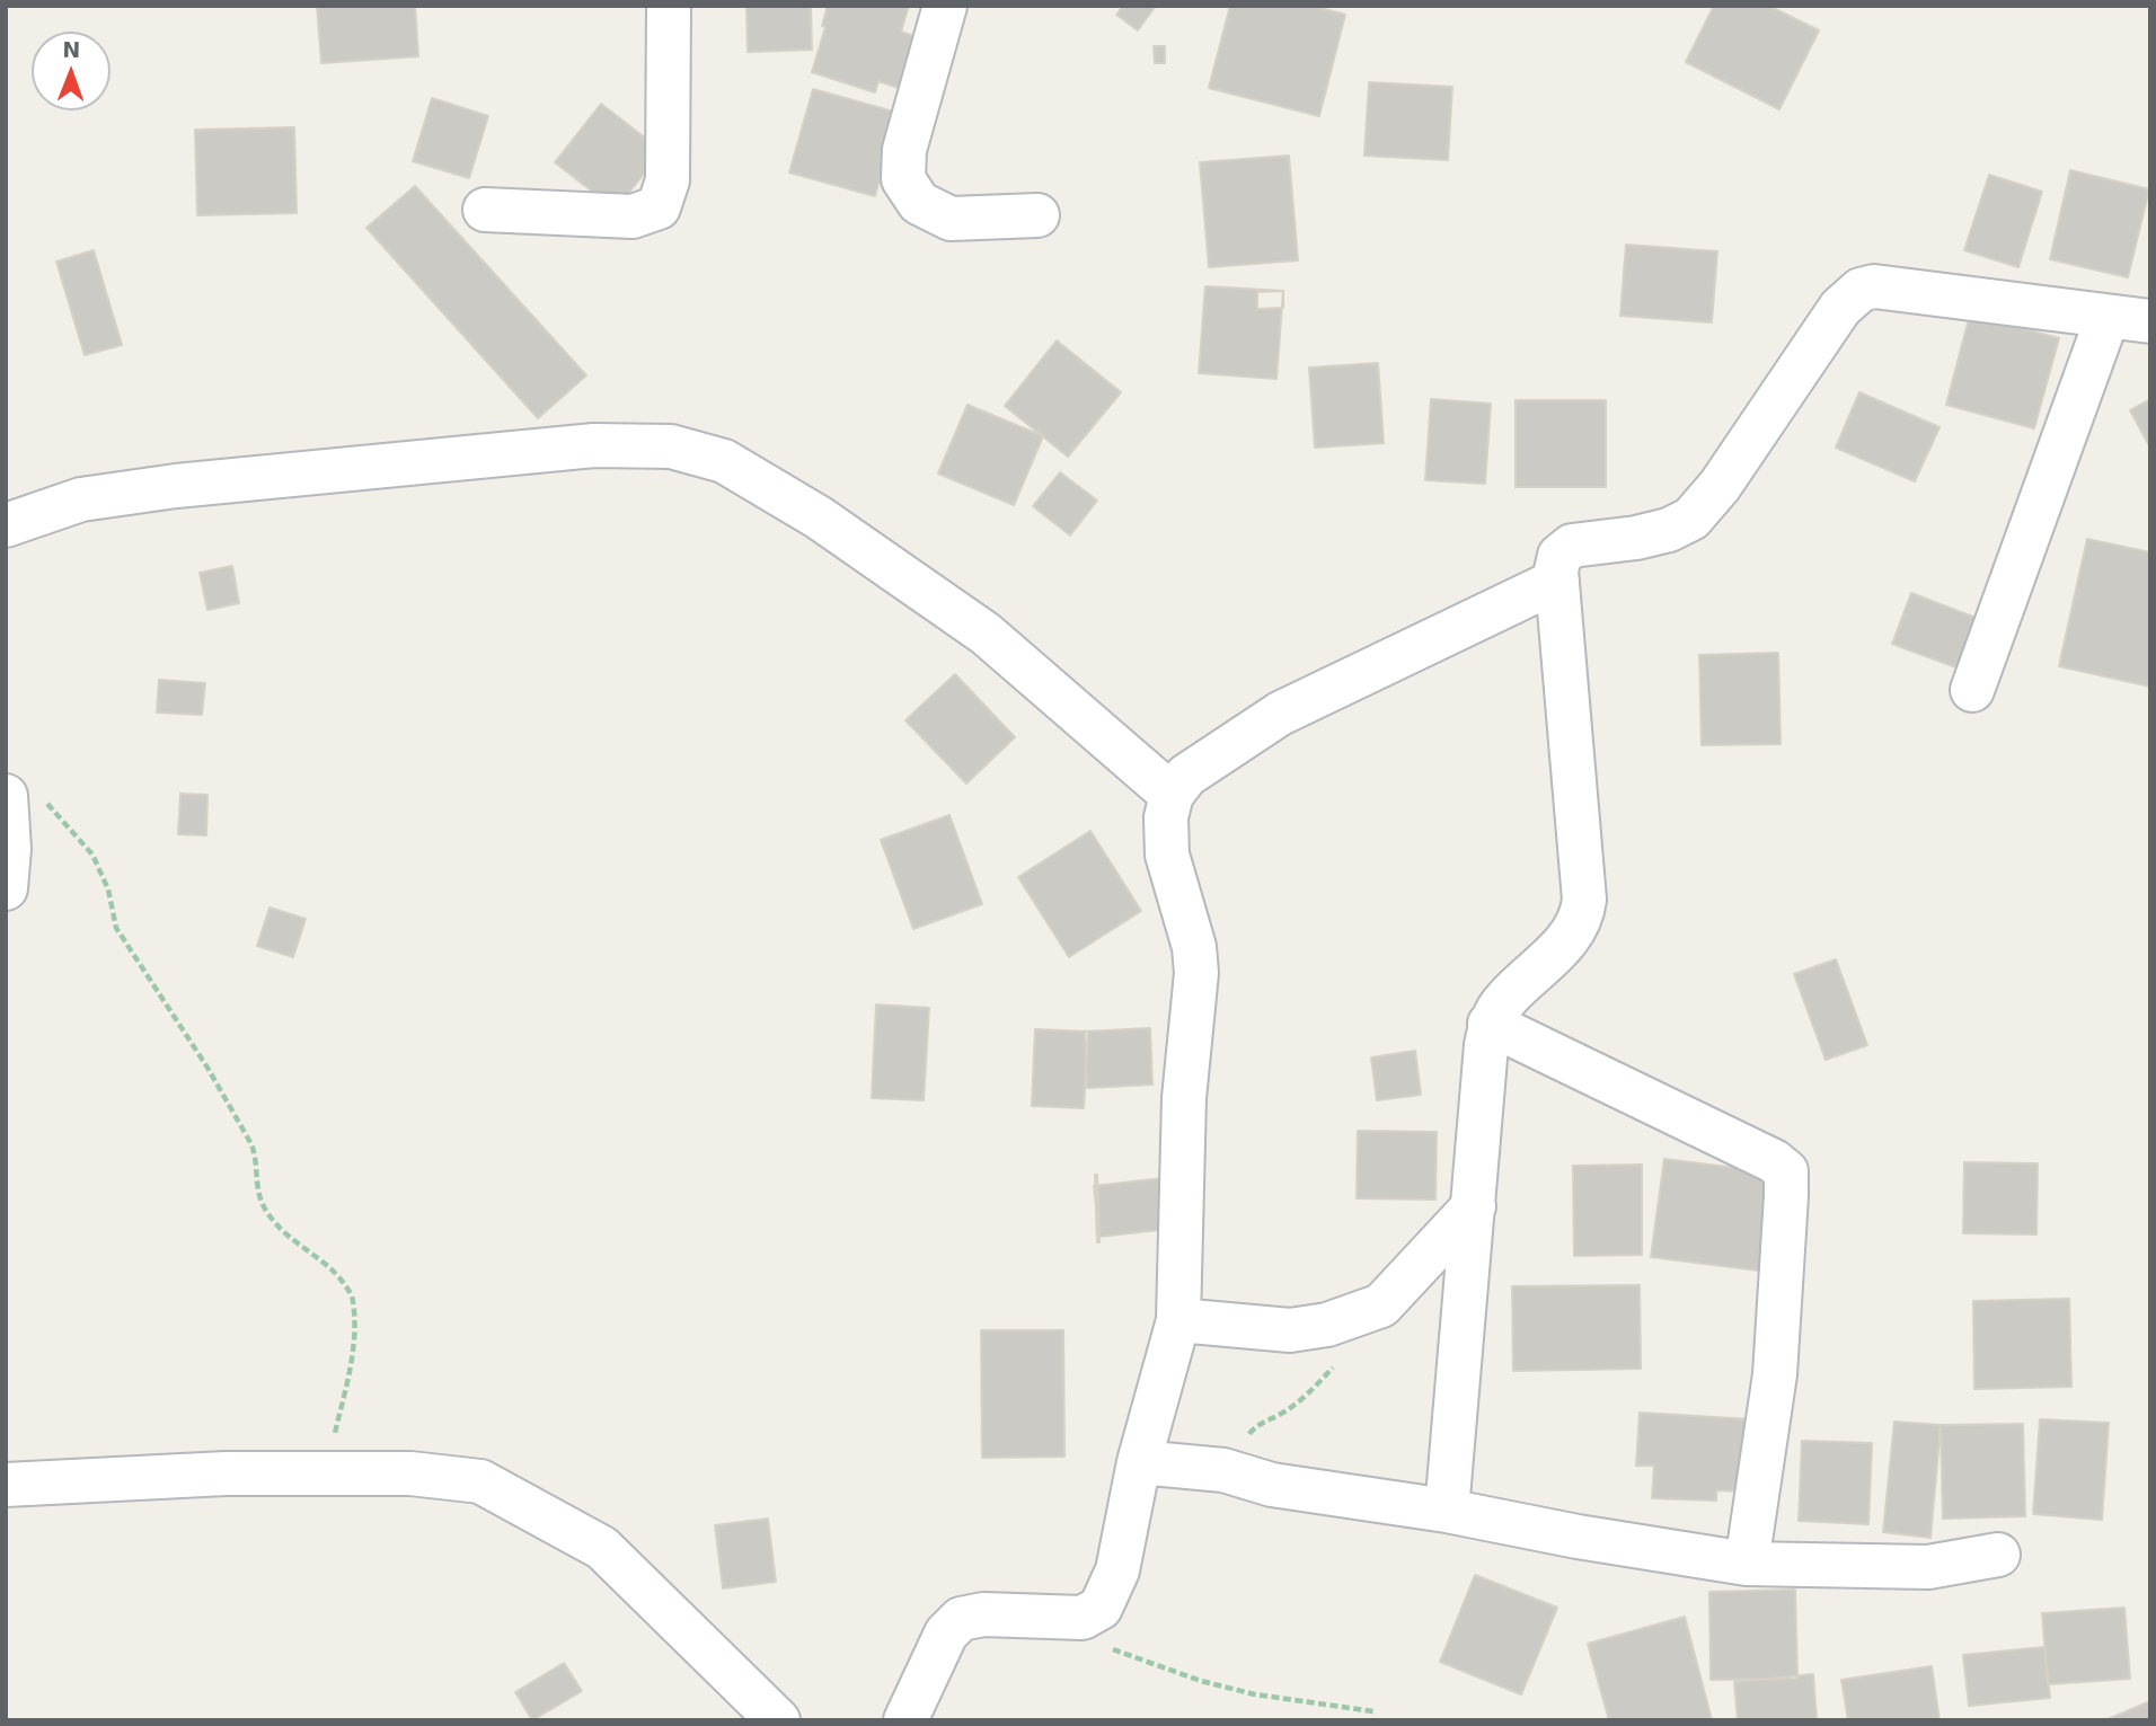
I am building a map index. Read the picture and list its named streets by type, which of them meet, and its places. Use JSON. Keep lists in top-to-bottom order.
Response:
{
  "north": "top"
}
